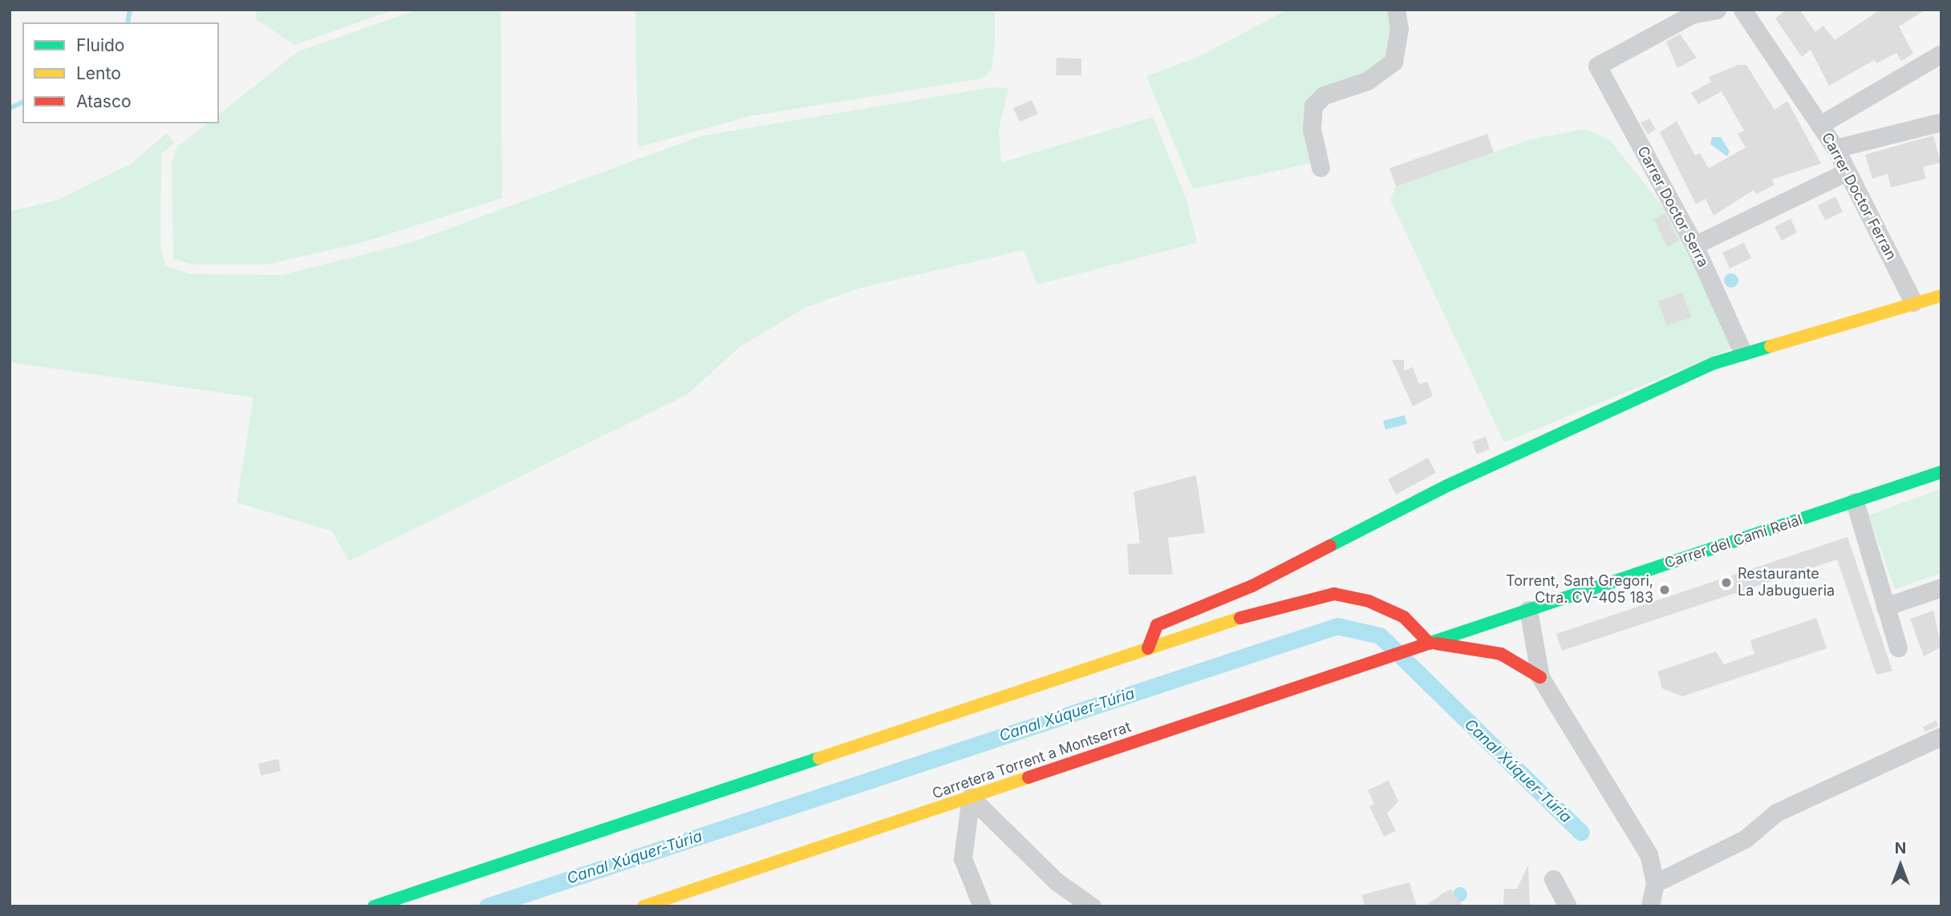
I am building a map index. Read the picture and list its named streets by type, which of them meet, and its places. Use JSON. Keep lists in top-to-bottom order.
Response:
{
  "streets": {
    "street": [
      "Carrer Doctor Ferran",
      "Carrer Doctor Serra",
      "Carrer del Camí Reial",
      "Carretera Torrent a Montserrat"
    ]
  },
  "crossings": [
    ["Carrer del Camí Reial", "Carretera Torrent a Montserrat"]
  ],
  "water": ["Canal Xúquer-Túria"],
  "places": ["Restaurante La Jabugueria", "Torrent, Sant Gregori, Ctra. CV-405 183"],
  "legend": ["Fluido", "Lento", "Atasco"],
  "north": "top"
}
